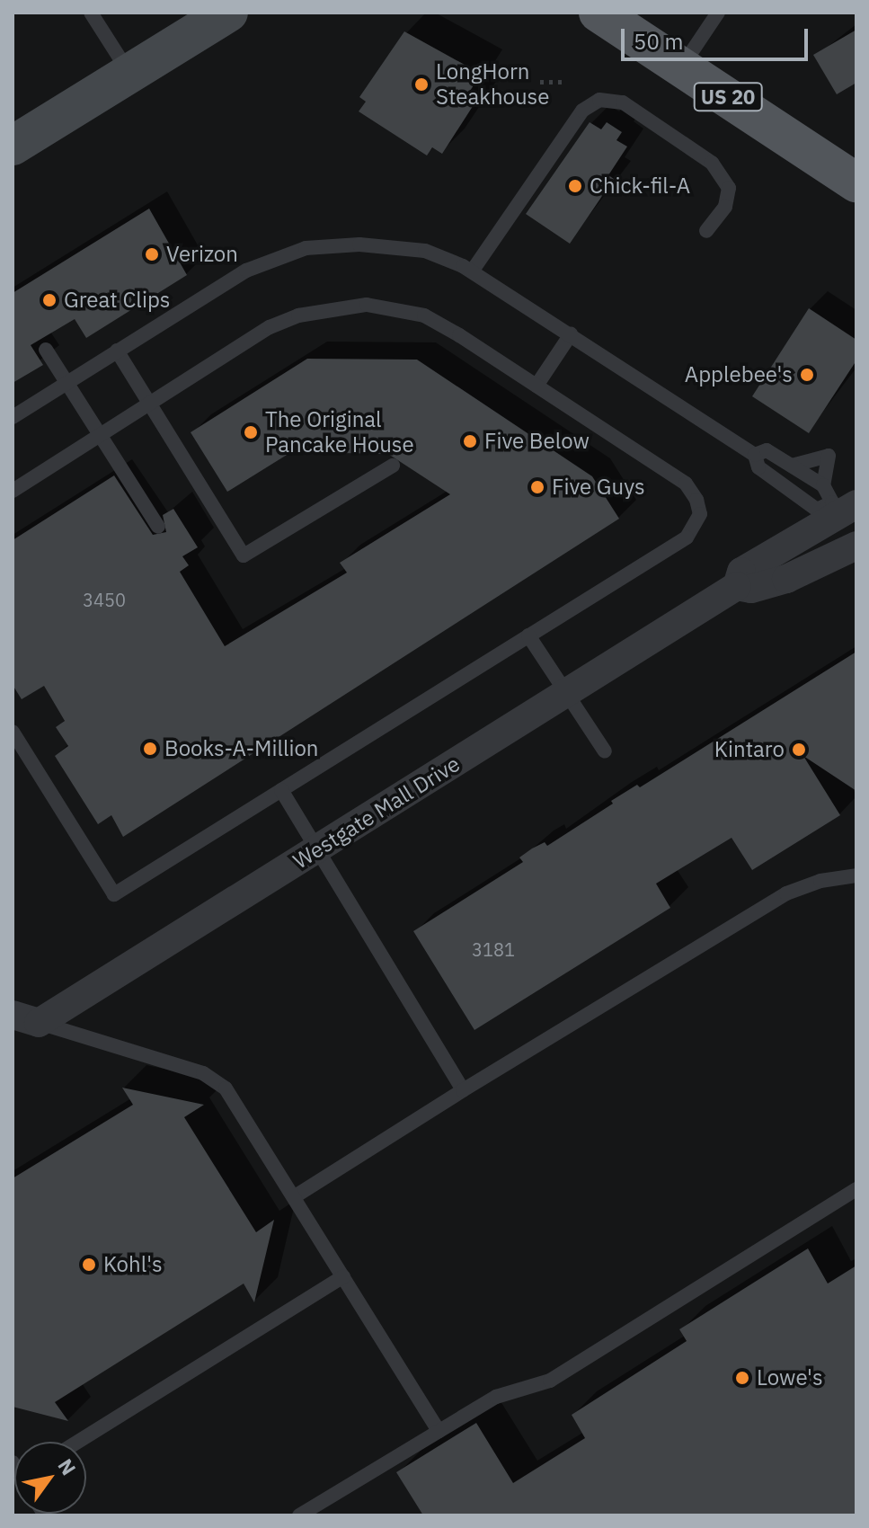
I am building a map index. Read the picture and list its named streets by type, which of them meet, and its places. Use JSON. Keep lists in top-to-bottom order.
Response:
{
  "streets": {
    "main road": ["US 20"],
    "street": ["Westgate Mall Drive"]
  },
  "places": [
    "LongHorn Steakhouse",
    "Chick-fil-A",
    "Verizon",
    "Great Clips",
    "Applebee's",
    "The Original Pancake House",
    "Five Below",
    "Five Guys",
    "Books-A-Million",
    "Kintaro",
    "Kohl's",
    "Lowe's"
  ],
  "house_numbers": ["3450", "3181"],
  "scale_bar": "50 m",
  "north": "top right"
}
